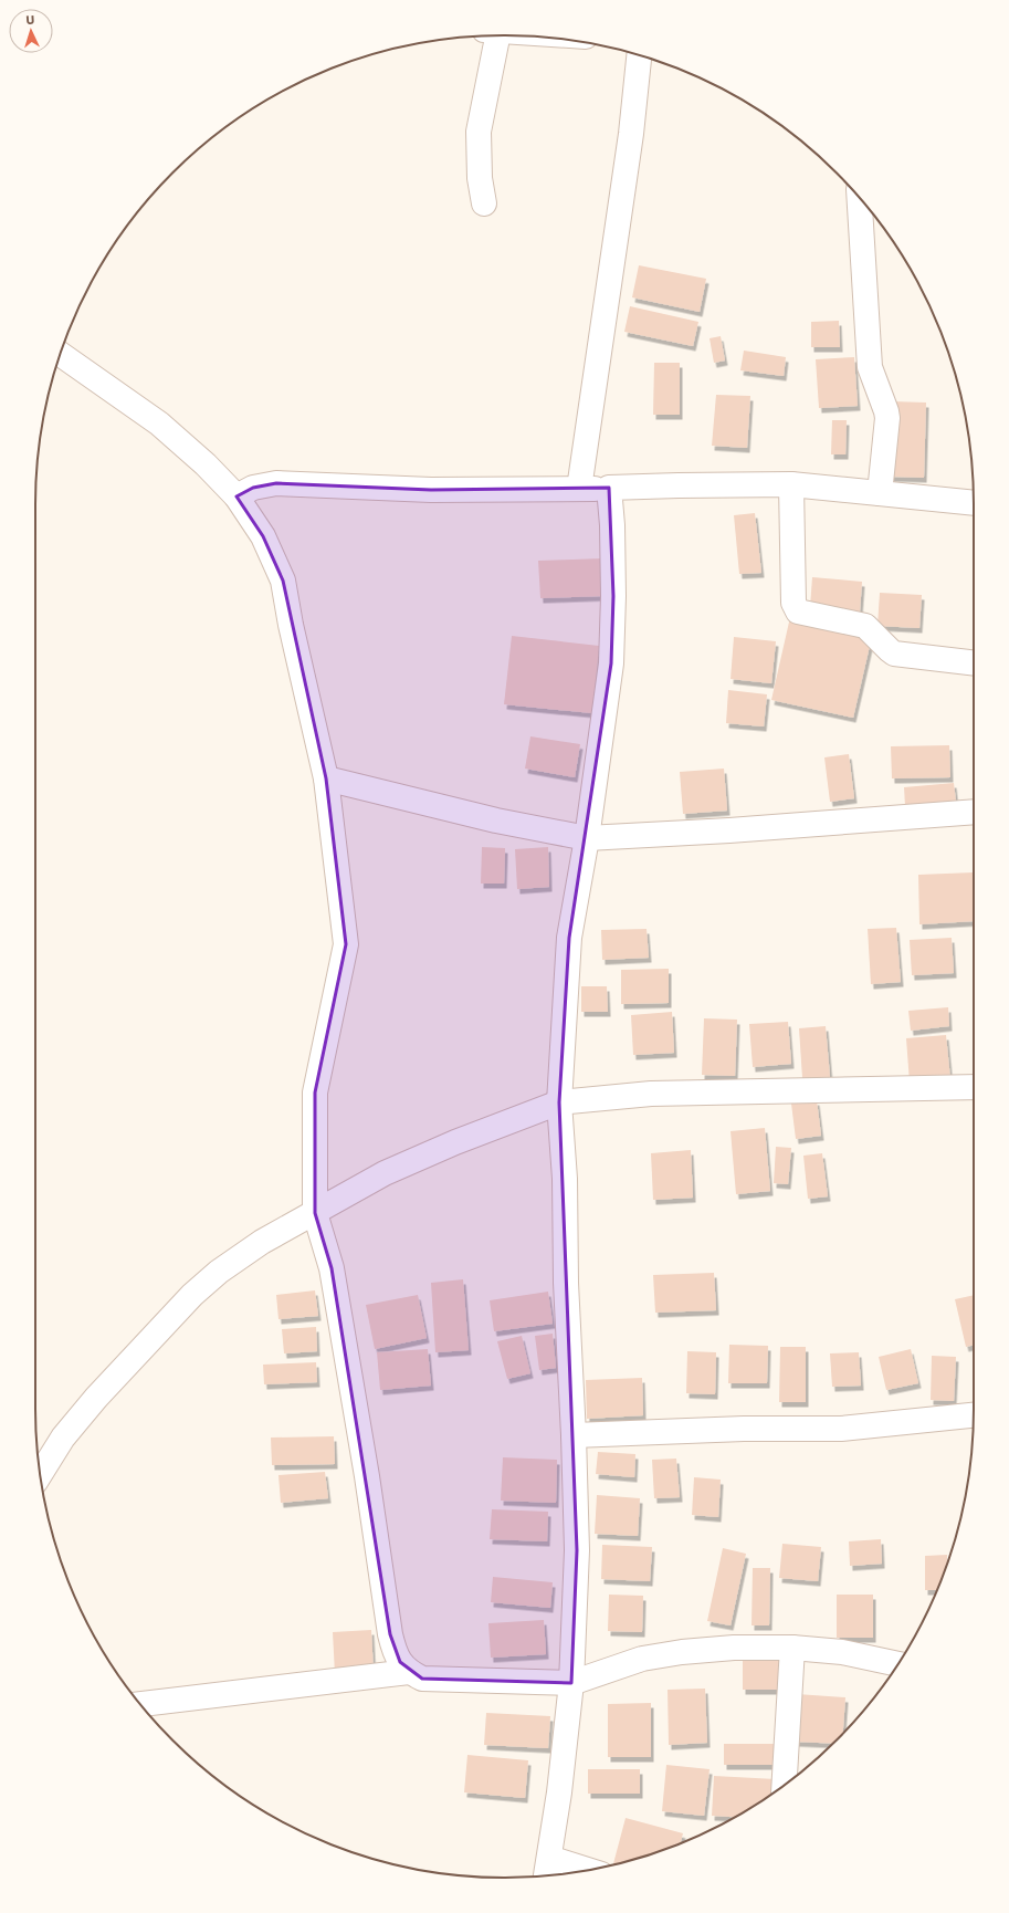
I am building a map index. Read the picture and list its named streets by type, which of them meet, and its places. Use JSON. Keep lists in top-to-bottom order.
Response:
{
  "north": "top"
}
